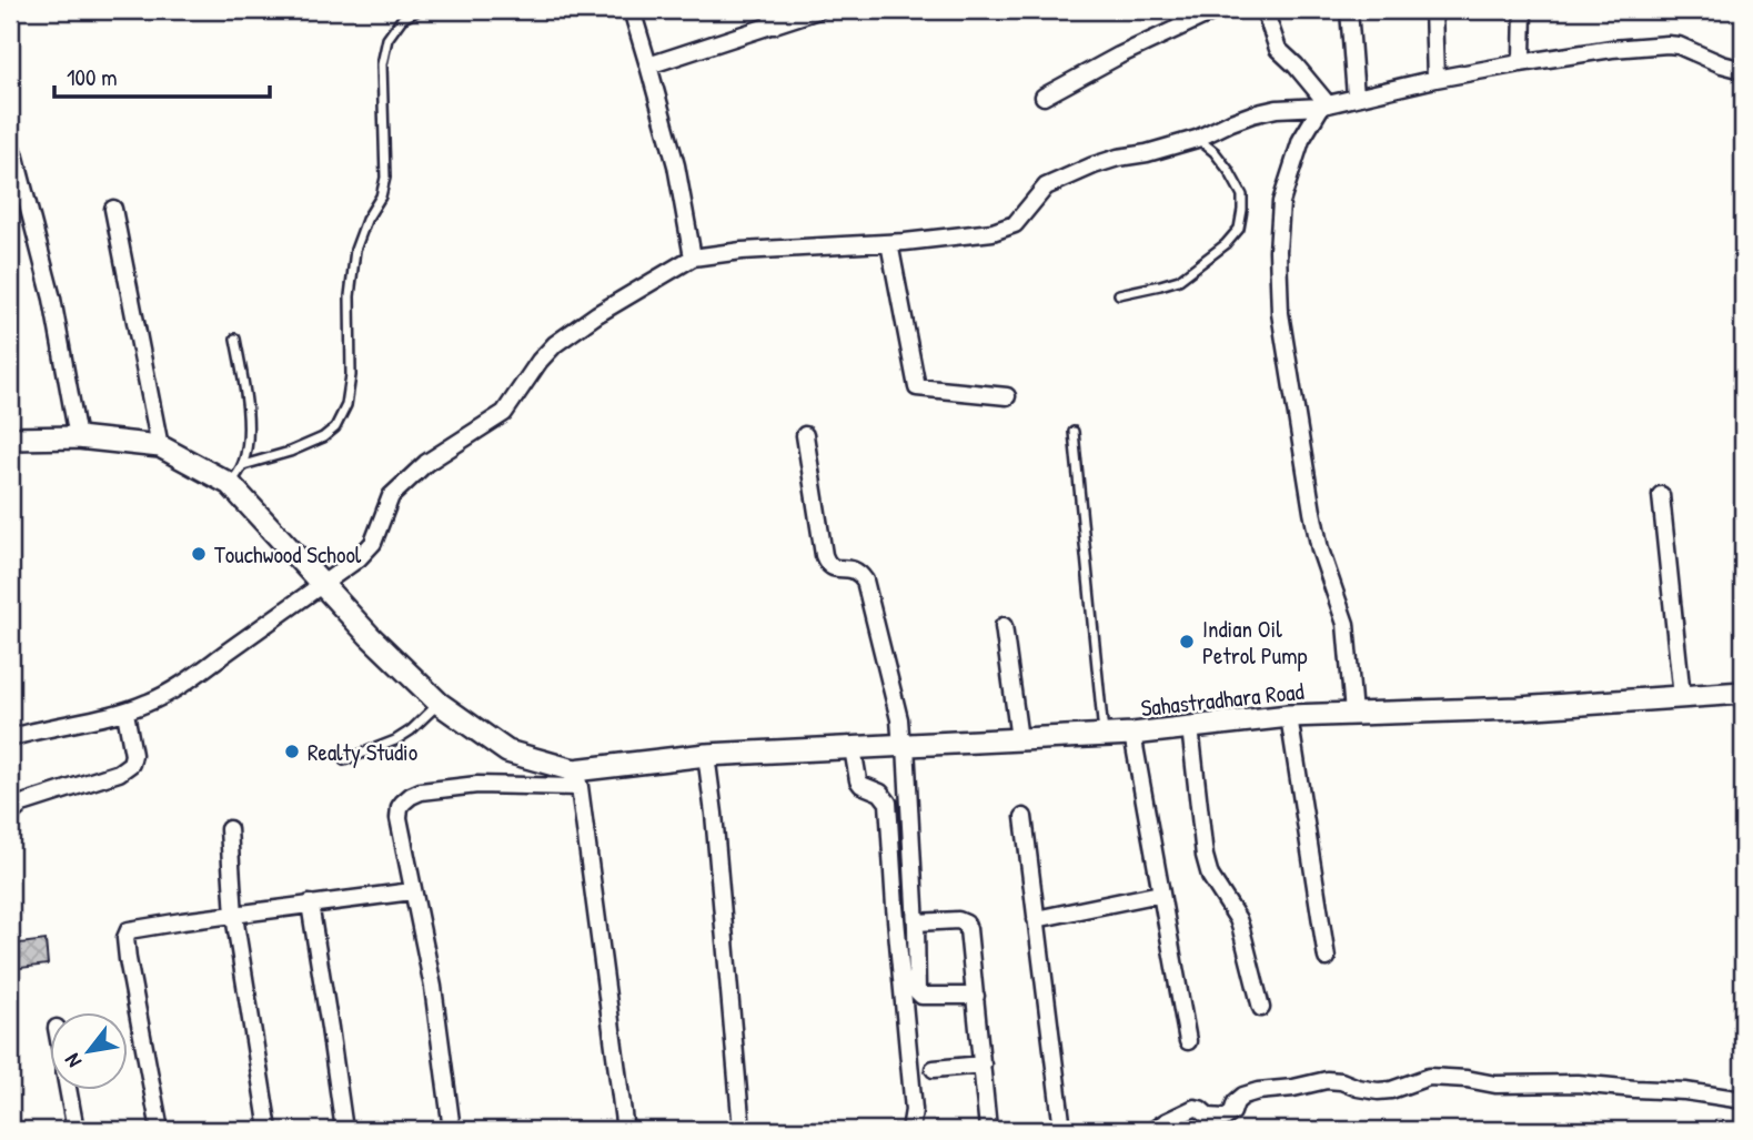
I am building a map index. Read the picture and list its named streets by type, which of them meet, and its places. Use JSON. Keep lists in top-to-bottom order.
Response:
{
  "streets": {
    "main road": ["Sahastradhara Road"]
  },
  "places": ["Touchwood School", "Indian Oil Petrol Pump", "Realty Studio"],
  "scale_bar": "100 m",
  "north": "bottom left"
}
